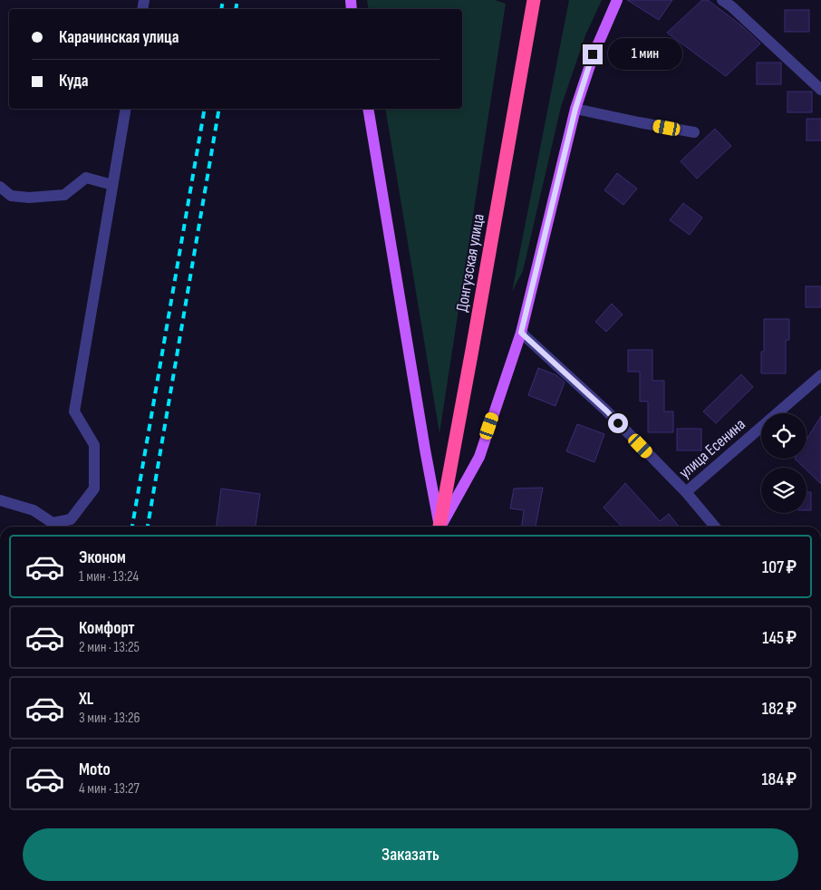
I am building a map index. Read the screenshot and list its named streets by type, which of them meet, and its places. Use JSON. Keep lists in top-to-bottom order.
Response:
{
  "streets": {
    "highway": ["Донгузская улица"],
    "street": ["улица Есенина"]
  },
  "page": {
    "banner": ["Карачинская улица", "Куда"],
    "bubble": "1 мин",
    "list": [
      {
        "name": "Эконом",
        "note": "1 мин · 13:24",
        "value": "107 ₽"
      },
      {
        "name": "Комфорт",
        "note": "2 мин · 13:25",
        "value": "145 ₽"
      },
      {
        "name": "XL",
        "note": "3 мин · 13:26",
        "value": "182 ₽"
      },
      {
        "name": "Moto",
        "note": "4 мин · 13:27",
        "value": "184 ₽"
      }
    ],
    "buttons": "Заказать"
  }
}
